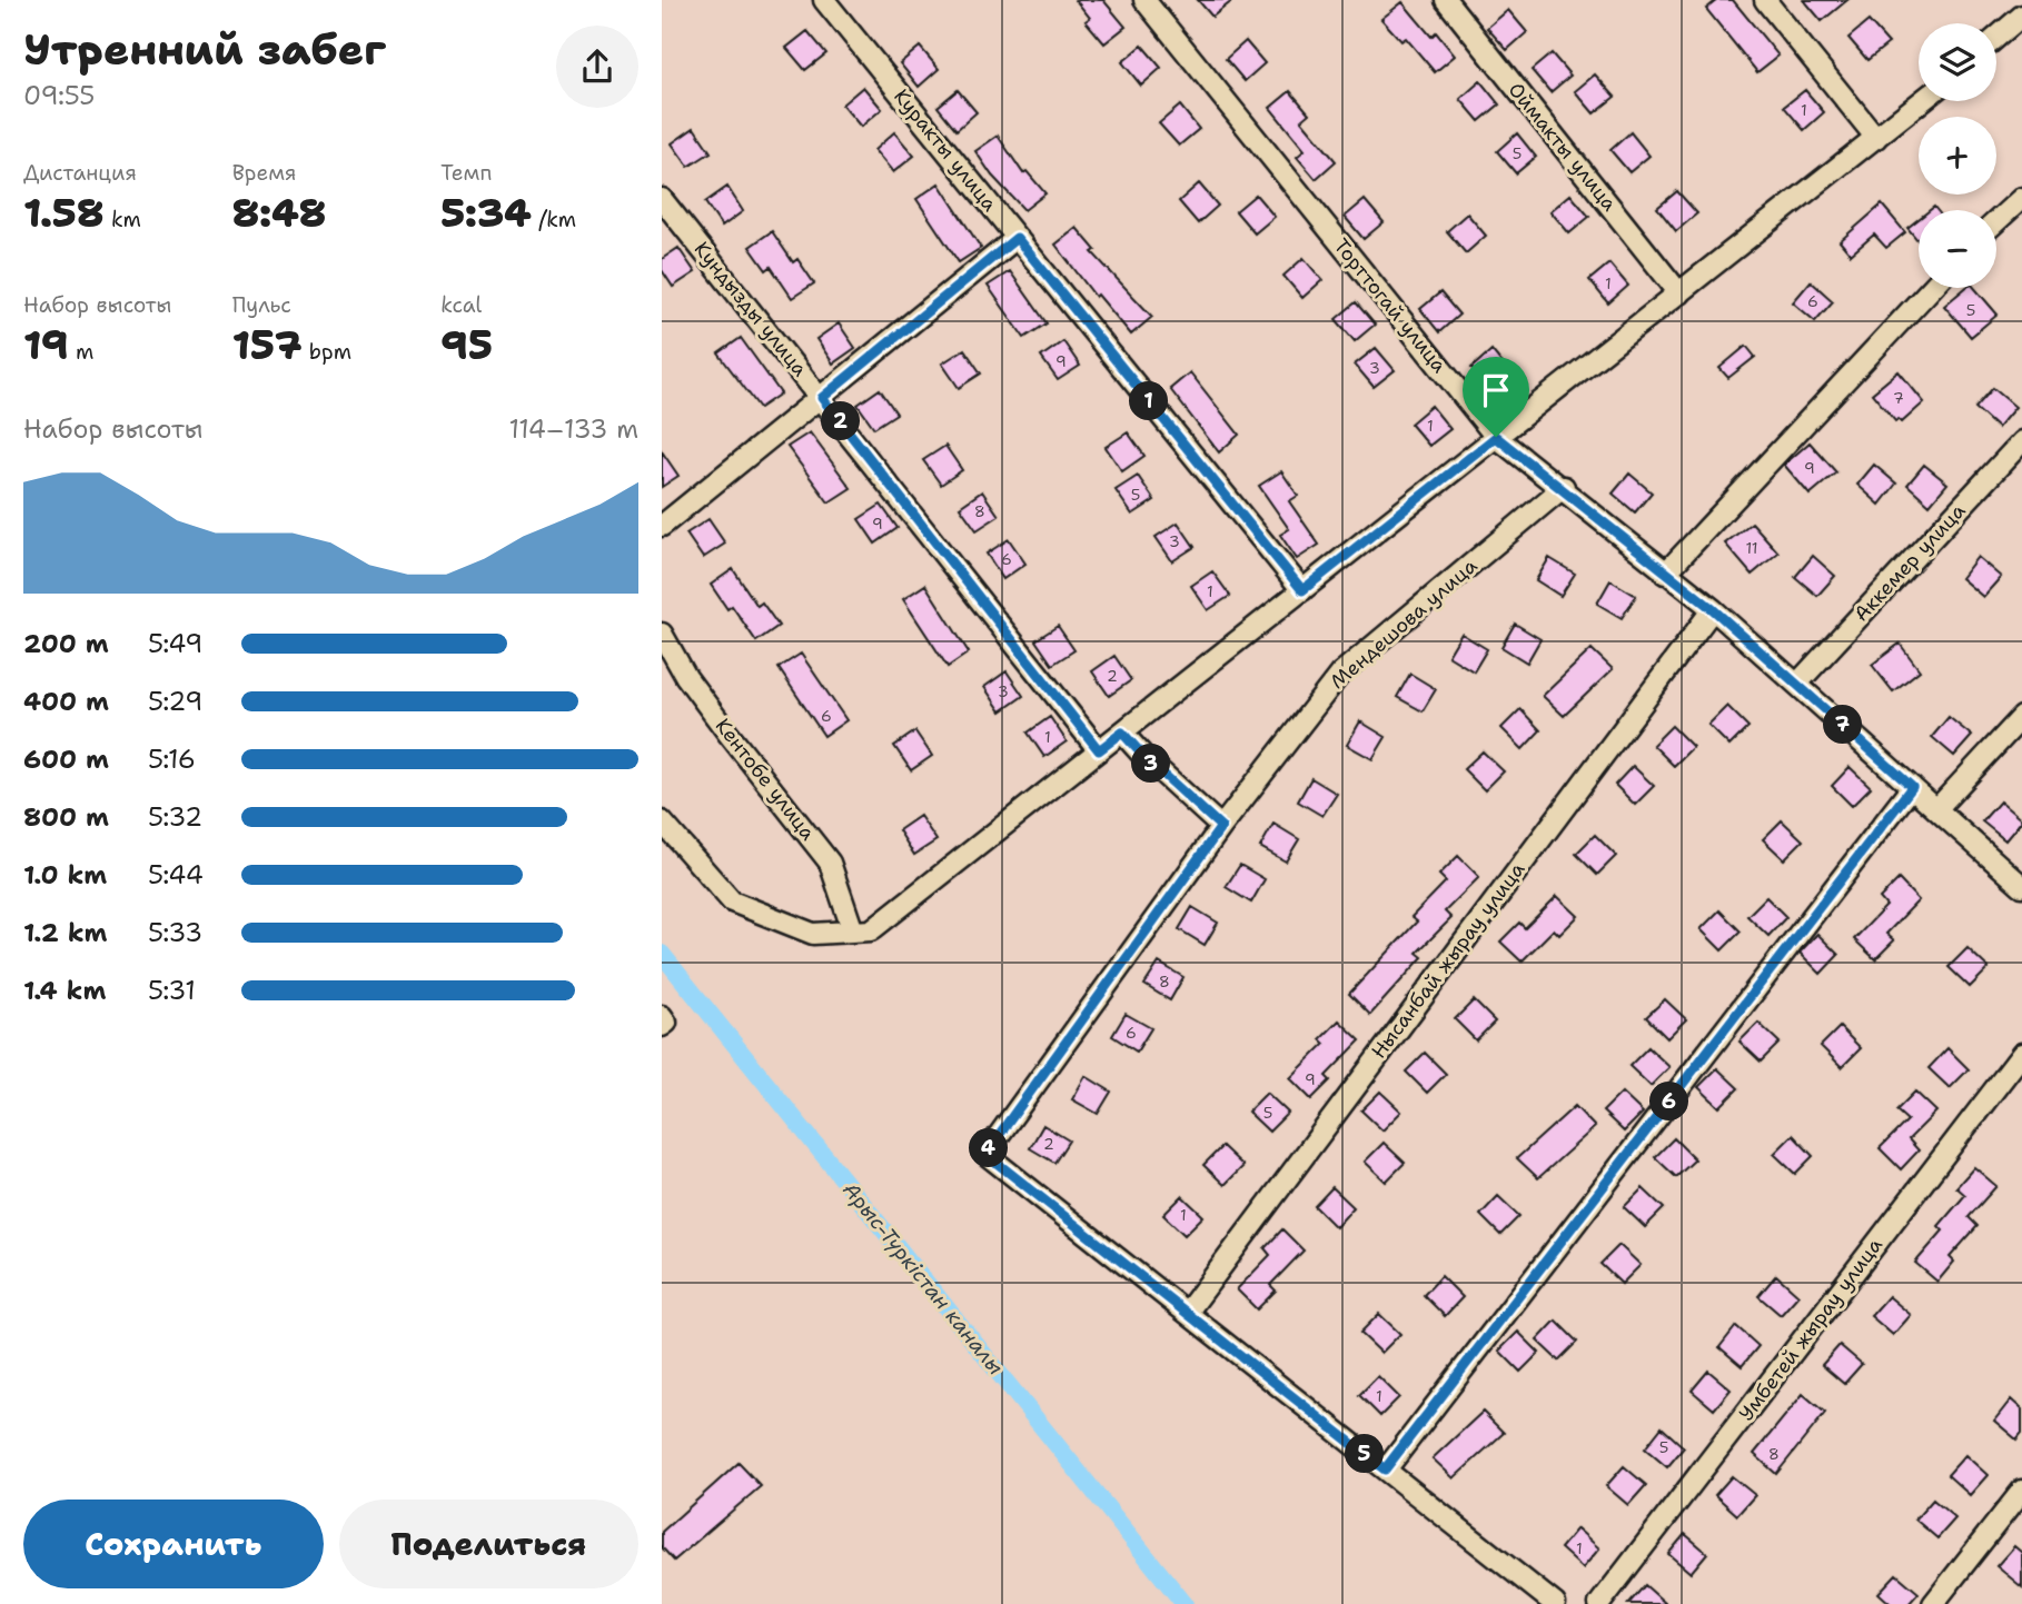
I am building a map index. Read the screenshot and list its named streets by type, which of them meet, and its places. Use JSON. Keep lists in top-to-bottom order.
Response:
{
  "streets": {
    "street": [
      "Оймакты улица",
      "Куракты улица",
      "Торттогай улица",
      "Кундызды улица",
      "Аккемер улица",
      "Мендешова улица",
      "Кентобе улица",
      "Нысанбай жырау улица",
      "Умбетей жырау улица"
    ]
  },
  "crossings": [
    ["Торттогай улица", "Аккемер улица"],
    ["Торттогай улица", "Мендешова улица"],
    ["Торттогай улица", "Нысанбай жырау улица"],
    ["Мендешова улица", "Нысанбай жырау улица"]
  ],
  "water": ["Арыс-Түркістан каналы"],
  "house_numbers": [
    "1",
    "5",
    "1",
    "6",
    "5",
    "9",
    "3",
    "7",
    "1",
    "9",
    "5",
    "8",
    "9",
    "3",
    "11",
    "6",
    "1",
    "2",
    "3",
    "6",
    "1",
    "8",
    "6",
    "9",
    "5",
    "2",
    "1",
    "1",
    "5",
    "8",
    "1"
  ],
  "page": {
    "heading": ["Утренний забег", "09:55"],
    "map_buttons": ["+", "−"],
    "stats": [
      ["Дистанция", "1.58 km"],
      ["Время", "8:48"],
      ["Темп", "5:34 /km"],
      ["Набор высоты", "19 m"],
      ["Пульс", "157 bpm"],
      ["kcal", "95"]
    ],
    "pins": [
      "1",
      "2",
      "7",
      "3",
      "6",
      "4",
      "5"
    ],
    "chart": ["Набор высоты", "114–133 m"],
    "list": [
      {
        "name": "200 m",
        "note": "5:49"
      },
      {
        "name": "400 m",
        "note": "5:29"
      },
      {
        "name": "600 m",
        "note": "5:16"
      },
      {
        "name": "800 m",
        "note": "5:32"
      },
      {
        "name": "1.0 km",
        "note": "5:44"
      },
      {
        "name": "1.2 km",
        "note": "5:33"
      },
      {
        "name": "1.4 km",
        "note": "5:31"
      }
    ],
    "buttons": ["Сохранить", "Поделиться"]
  }
}
